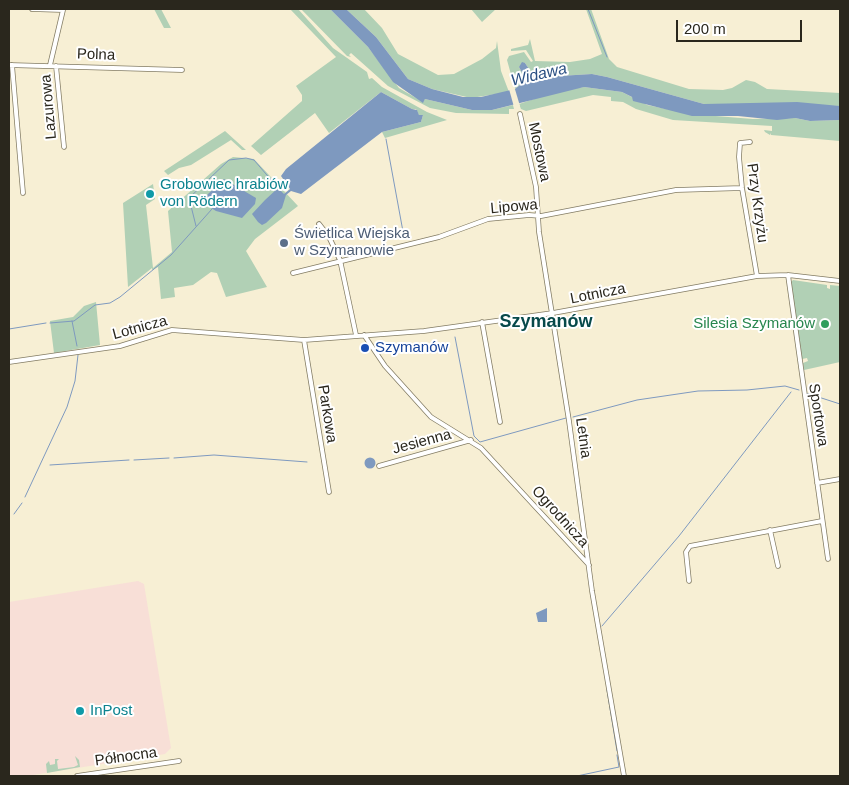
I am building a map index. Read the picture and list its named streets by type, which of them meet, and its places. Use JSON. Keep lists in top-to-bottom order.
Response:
{
  "streets": {
    "street": [
      "Polna",
      "Lazurowa",
      "Mostowa",
      "Przy Krzyżu",
      "Lipowa",
      "Lotnicza",
      "Parkowa",
      "Sportowa",
      "Letnia",
      "Jesienna",
      "Ogrodnicza",
      "Północna"
    ]
  },
  "crossings": [
    ["Polna", "Lazurowa"],
    ["Mostowa", "Lipowa"],
    ["Mostowa", "Lotnicza"],
    ["Mostowa", "Letnia"],
    ["Przy Krzyżu", "Lipowa"],
    ["Przy Krzyżu", "Lotnicza"],
    ["Lipowa", "Ogrodnicza"],
    ["Lotnicza", "Parkowa"],
    ["Lotnicza", "Sportowa"],
    ["Lotnicza", "Letnia"],
    ["Lotnicza", "Ogrodnicza"],
    ["Letnia", "Ogrodnicza"],
    ["Jesienna", "Ogrodnicza"]
  ],
  "districts": ["Szymanów"],
  "water": ["Widawa"],
  "places": [
    "Grobowiec hrabiów von Rödern",
    "Świetlica Wiejska w Szymanowie",
    "Silesia Szymanów",
    "Szymanów",
    "InPost"
  ],
  "scale_bar": "200 m"
}
